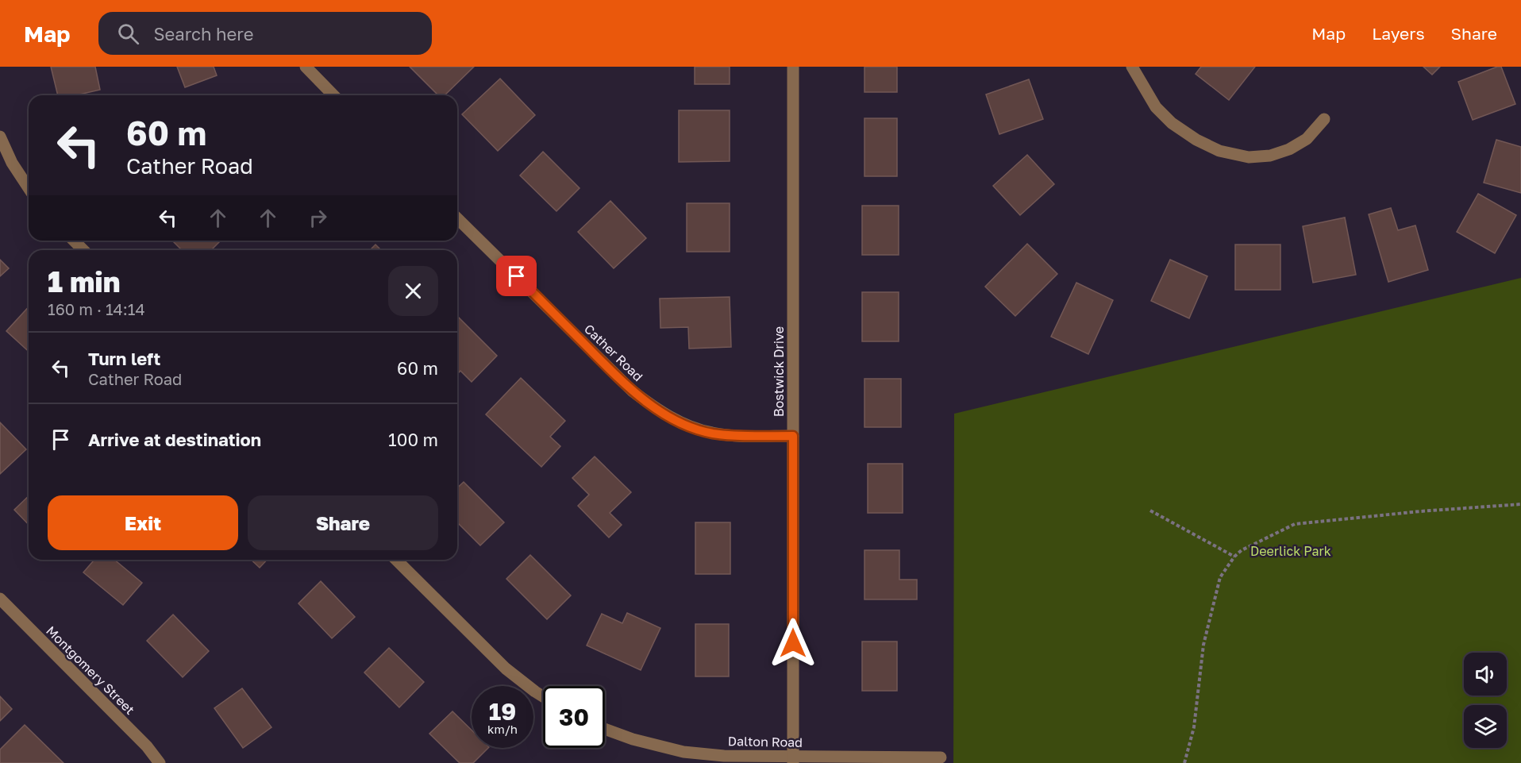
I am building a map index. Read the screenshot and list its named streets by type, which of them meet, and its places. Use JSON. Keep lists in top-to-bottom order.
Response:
{
  "streets": {
    "street": [
      "Cather Road",
      "Bostwick Drive",
      "Montgomery Street",
      "Dalton Road"
    ]
  },
  "crossings": [
    ["Cather Road", "Bostwick Drive"],
    ["Bostwick Drive", "Dalton Road"]
  ],
  "parks": ["Deerlick Park"],
  "page": {
    "header": "Map",
    "search": "Search here",
    "nav": ["Map", "Layers", "Share"],
    "turn": ["60 m", "Cather Road"],
    "heading": ["1 min", "160 m · 14:14"],
    "list": [
      {
        "name": "Turn left",
        "note": "Cather Road",
        "value": "60 m"
      },
      {
        "name": "Arrive at destination",
        "value": "100 m"
      }
    ],
    "buttons": ["Exit", "Share"],
    "speed": "19 km/h",
    "limit": "30"
  }
}
